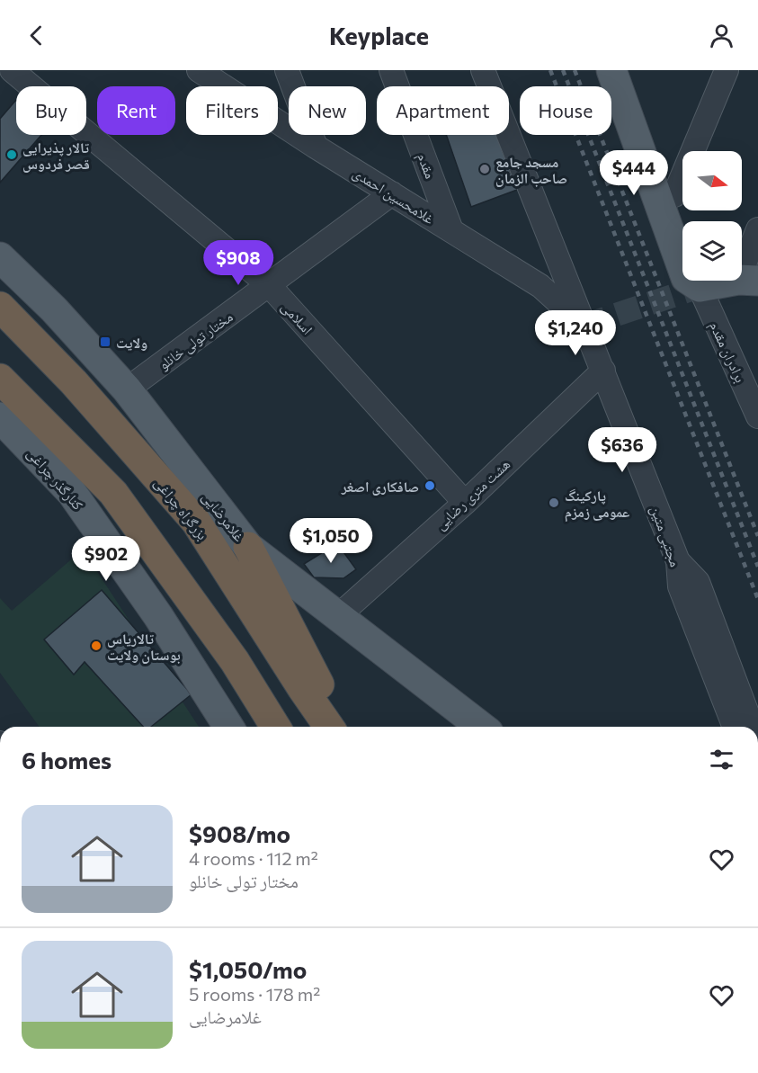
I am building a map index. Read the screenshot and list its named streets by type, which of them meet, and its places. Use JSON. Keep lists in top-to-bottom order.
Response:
{
  "streets": {
    "highway": ["بزرگراه چراغی"],
    "main road": ["برادران مقدم", "کنارگذر چراغی", "غلامرضایی"],
    "street": [
      "مقدم",
      "غلامحسین احمدی",
      "اسلامی",
      "مختار تولی خانلو",
      "هشت متری رضایی",
      "مجتبی متین"
    ]
  },
  "crossings": [
    ["مقدم", "غلامحسین احمدی"],
    ["غلامحسین احمدی", "مختار تولی خانلو"],
    ["غلامحسین احمدی", "مجتبی متین"],
    ["اسلامی", "مختار تولی خانلو"],
    ["اسلامی", "هشت متری رضایی"],
    ["مختار تولی خانلو", "غلامرضایی"],
    ["هشت متری رضایی", "غلامرضایی"],
    ["هشت متری رضایی", "مجتبی متین"]
  ],
  "places": {
    "other": [
      "تالار پذیرایی قصر فردوس",
      "مسجد جامع صاحب الزمان",
      "صافکاری اصغر",
      "پارکینگ عمومی زمزم",
      "تالاریاس بوستان ولایت"
    ],
    "transit": ["ولایت"]
  },
  "north": "right",
  "page": {
    "header": "Keyplace",
    "chip": [
      "Buy",
      "Rent",
      "Filters",
      "New",
      "Apartment",
      "House"
    ],
    "price": [
      "$444",
      "$908",
      "$1,240",
      "$636",
      "$1,050",
      "$902"
    ],
    "heading": "6 homes",
    "list": [
      {
        "name": "$908/mo",
        "note": "4 rooms · 112 m² · مختار تولی خانلو"
      },
      {
        "name": "$1,050/mo",
        "note": "5 rooms · 178 m² · غلامرضایی"
      }
    ]
  }
}
